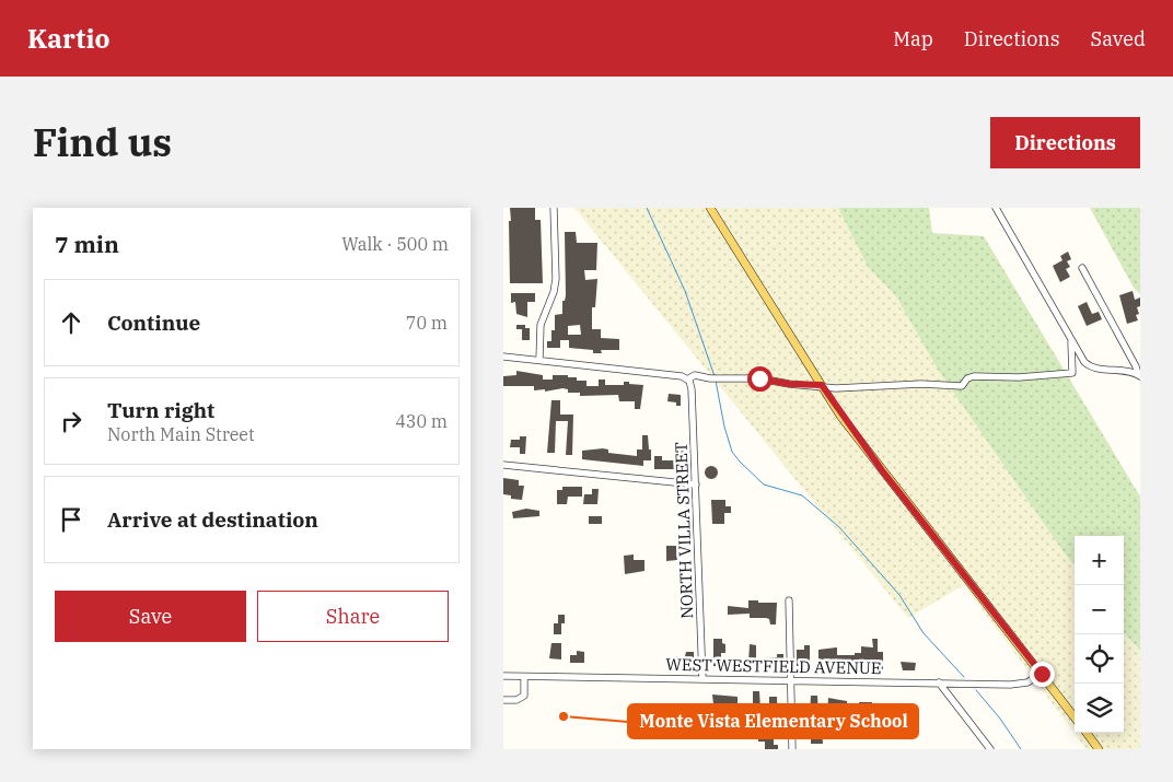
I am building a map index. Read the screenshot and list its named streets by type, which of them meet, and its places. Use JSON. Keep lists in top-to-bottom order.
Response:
{
  "streets": {
    "street": ["NORTH VILLA STREET", "WEST WESTFIELD AVENUE"]
  },
  "crossings": [
    ["NORTH VILLA STREET", "WEST WESTFIELD AVENUE"]
  ],
  "places": ["Monte Vista Elementary School"],
  "page": {
    "header": "Kartio",
    "nav": ["Map", "Directions", "Saved"],
    "title": "Find us",
    "buttons": [
      "Directions",
      ["Save", "Share"]
    ],
    "heading": ["7 min", "Walk · 500 m"],
    "list": [
      ["Continue", "70 m"],
      ["Turn right", "North Main Street", "430 m"],
      "Arrive at destination"
    ],
    "map_buttons": ["+", "−"]
  }
}
